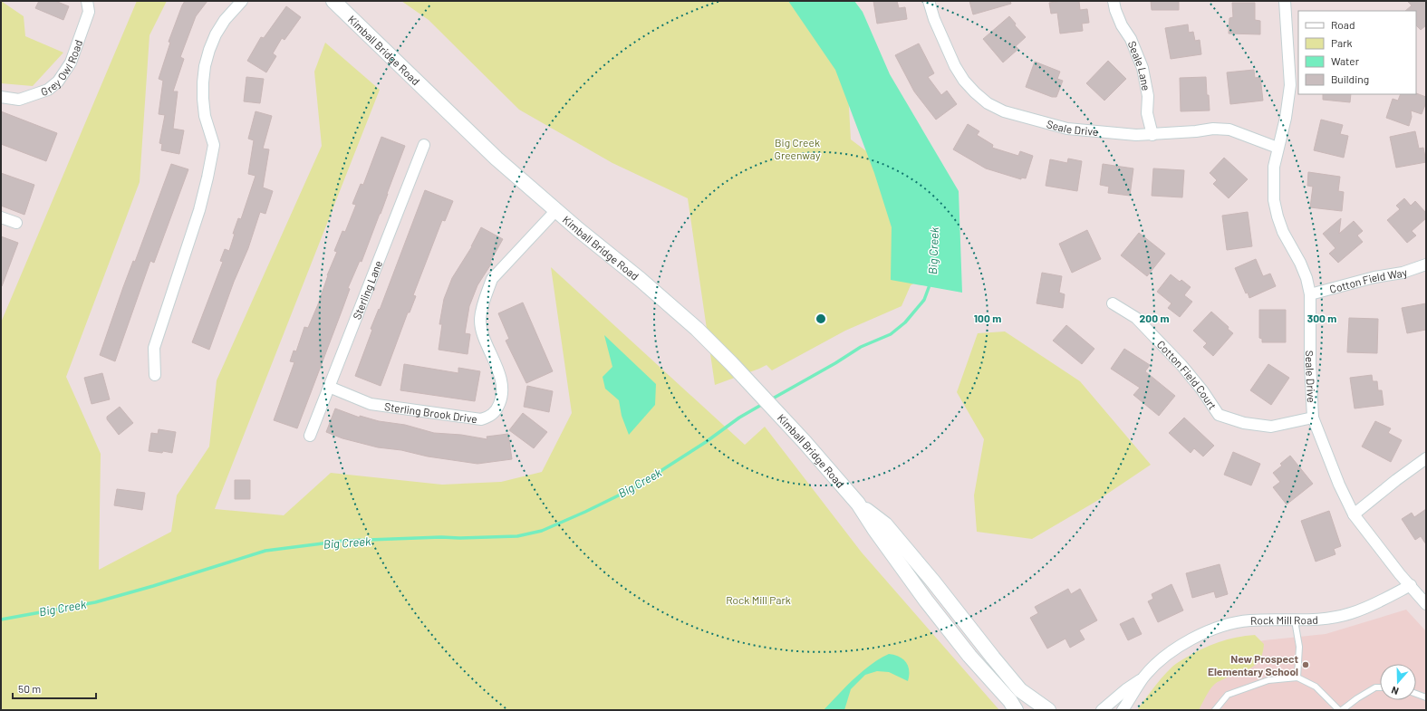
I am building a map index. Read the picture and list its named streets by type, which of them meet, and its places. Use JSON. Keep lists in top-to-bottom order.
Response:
{
  "streets": {
    "street": [
      "Kimball Bridge Road",
      "Grey Owl Road",
      "Seale Lane",
      "Seale Drive",
      "Cotton Field Way",
      "Sterling Lane",
      "Cotton Field Court",
      "Sterling Brook Drive",
      "Rock Mill Road"
    ]
  },
  "crossings": [
    ["Kimball Bridge Road", "Sterling Brook Drive"],
    ["Seale Lane", "Seale Drive"],
    ["Seale Drive", "Cotton Field Way"],
    ["Seale Drive", "Cotton Field Court"],
    ["Seale Drive", "Rock Mill Road"],
    ["Sterling Lane", "Sterling Brook Drive"]
  ],
  "water": ["Big Creek"],
  "parks": ["Big Creek Greenway", "Rock Mill Park"],
  "places": ["New Prospect Elementary School"],
  "legend": [
    "Road",
    "Park",
    "Water",
    "Building"
  ],
  "scale_bar": "50 m",
  "north": "bottom",
  "rings": ["100 m", "200 m", "300 m"]
}
